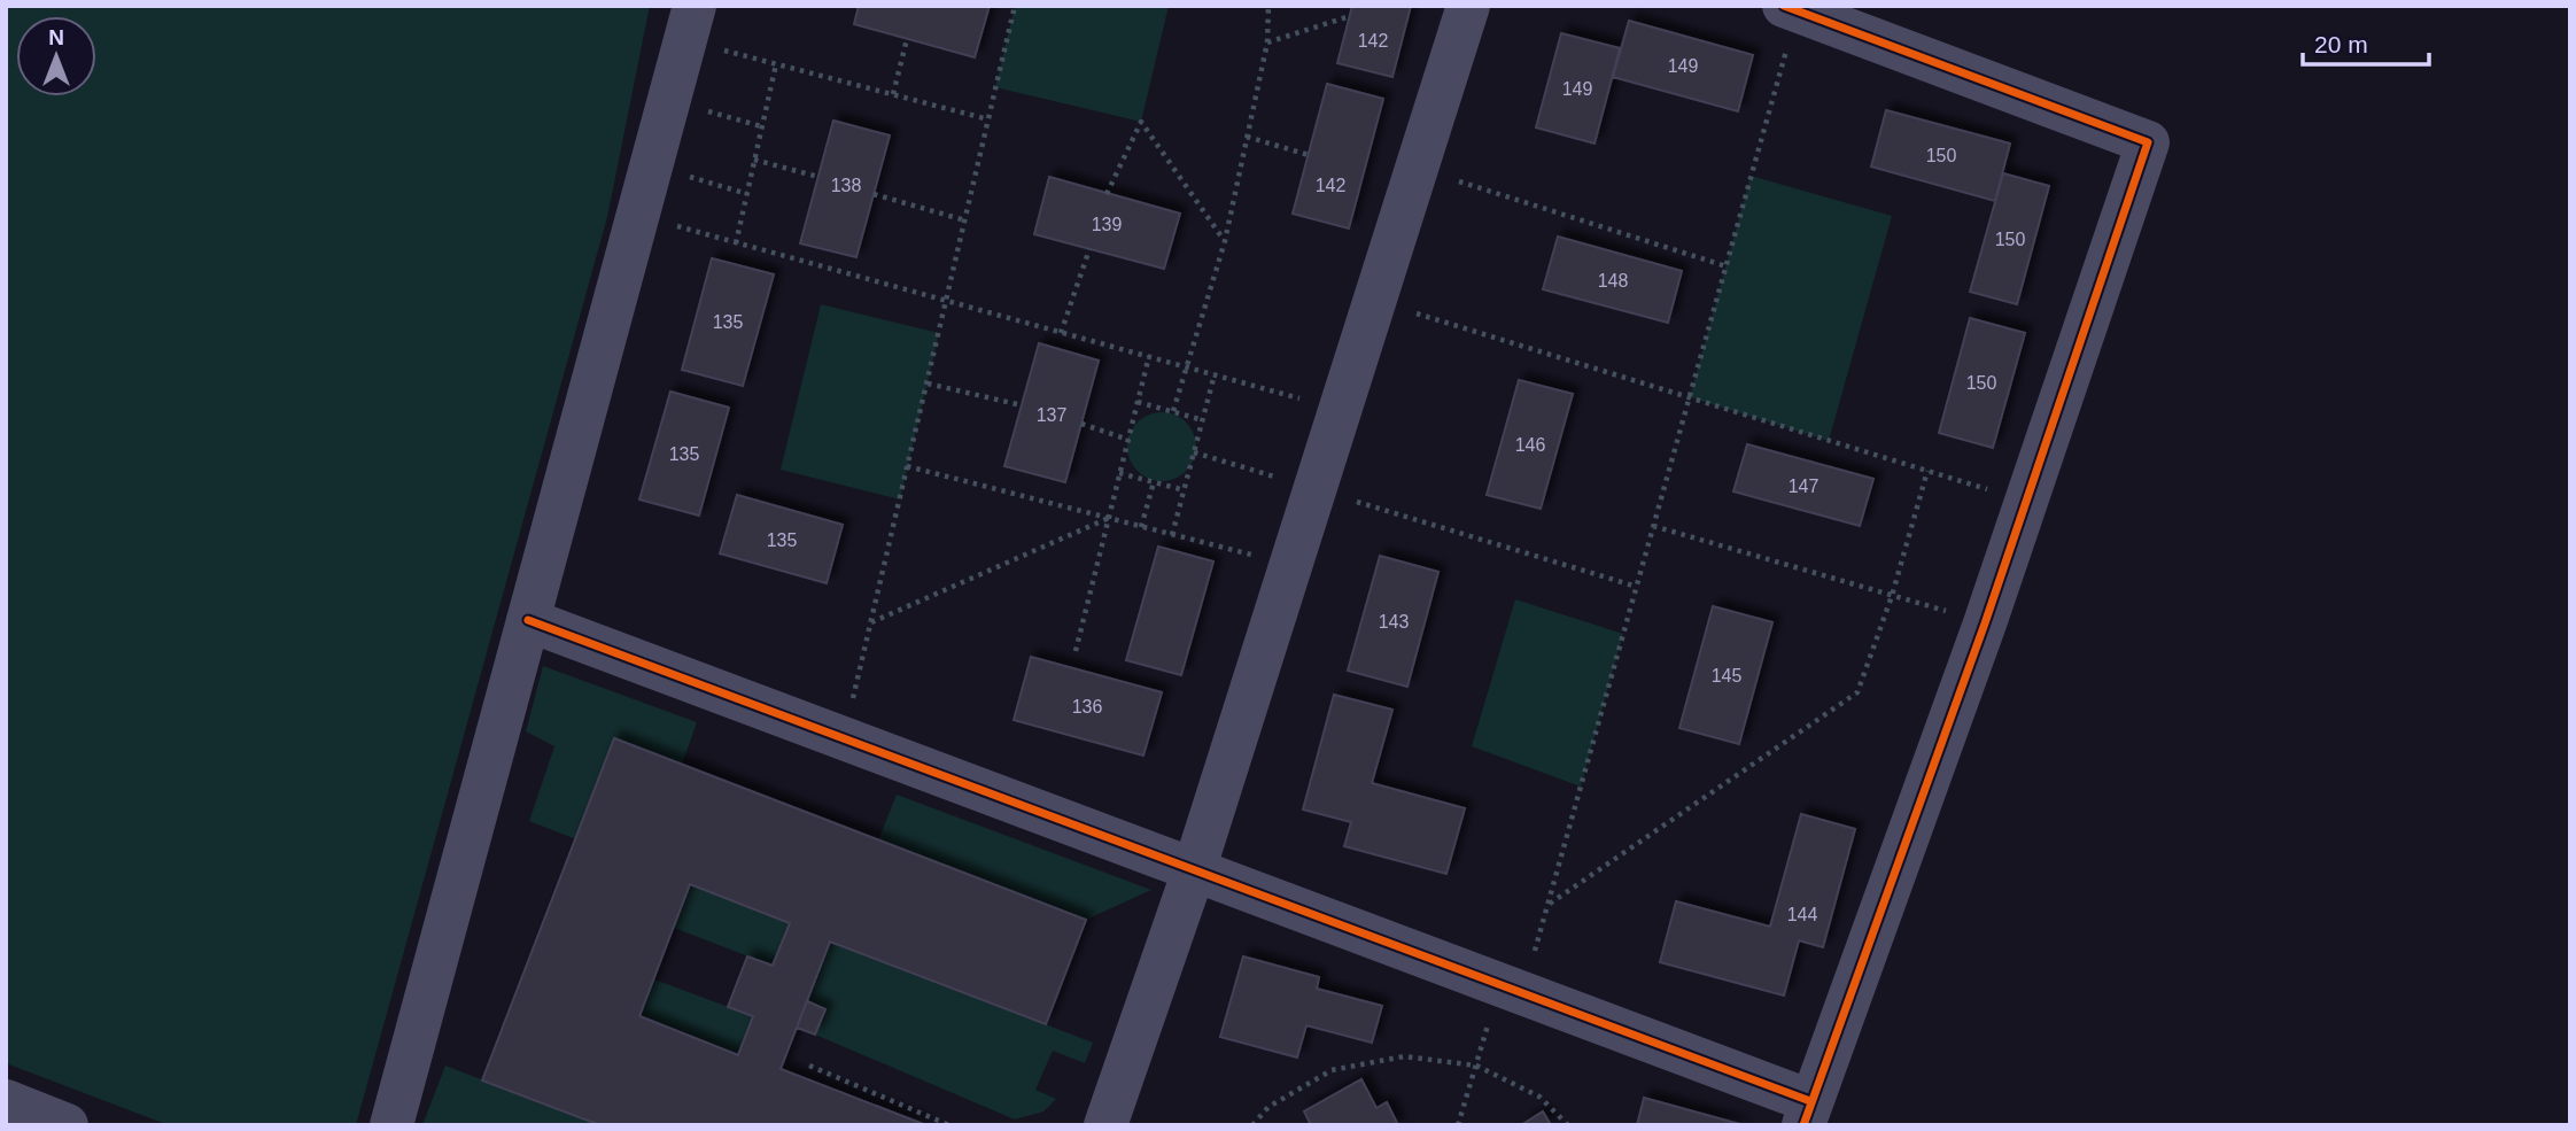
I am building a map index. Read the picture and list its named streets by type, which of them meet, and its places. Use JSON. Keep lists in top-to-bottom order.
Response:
{
  "house_numbers": [
    "142",
    "149",
    "149",
    "150",
    "138",
    "142",
    "139",
    "150",
    "148",
    "135",
    "150",
    "137",
    "146",
    "135",
    "147",
    "135",
    "143",
    "145",
    "136",
    "144"
  ],
  "scale_bar": "20 m",
  "north": "top"
}
